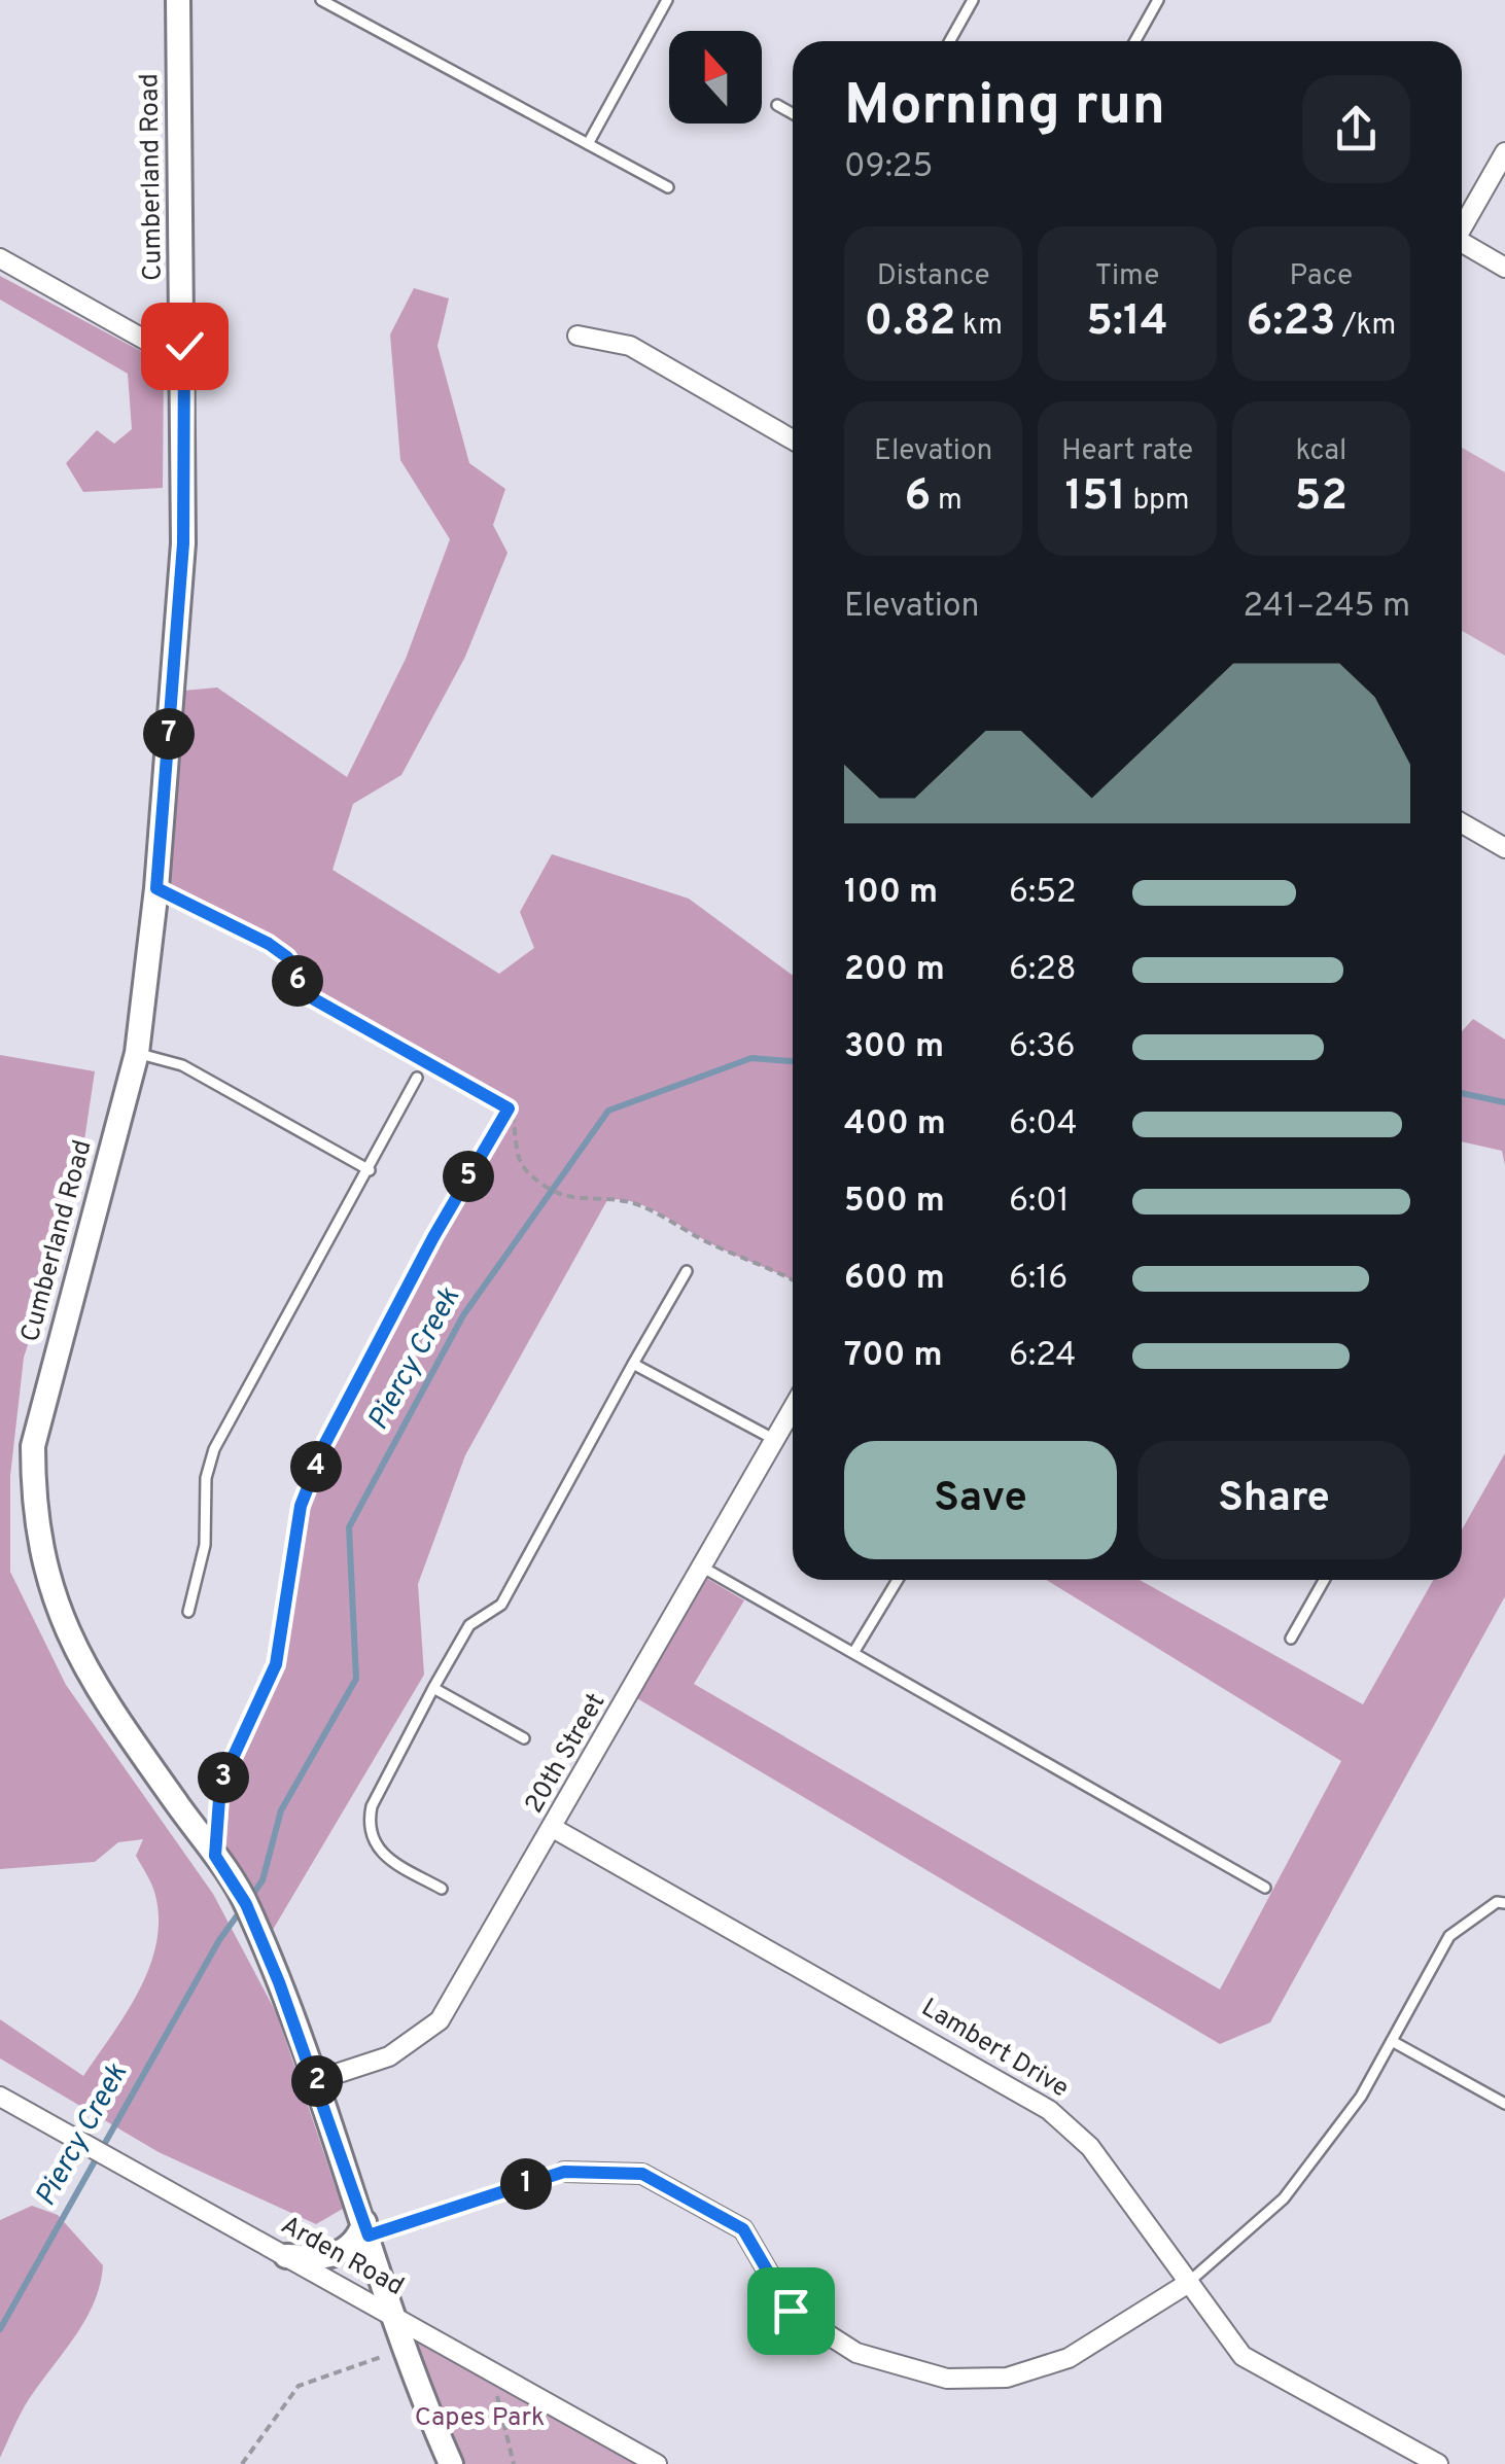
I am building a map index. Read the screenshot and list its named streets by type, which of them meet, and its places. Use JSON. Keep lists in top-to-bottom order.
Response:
{
  "streets": {
    "street": [
      "Cumberland Road",
      "20th Street",
      "Lambert Drive",
      "Arden Road"
    ]
  },
  "crossings": [
    ["Cumberland Road", "20th Street"],
    ["Cumberland Road", "Arden Road"],
    ["20th Street", "Lambert Drive"]
  ],
  "water": ["Piercy Creek"],
  "parks": ["Capes Park"],
  "north": "top",
  "page": {
    "heading": ["Morning run", "09:25"],
    "stats": [
      ["Distance", "0.82 km"],
      ["Time", "5:14"],
      ["Pace", "6:23 /km"],
      ["Elevation", "6 m"],
      ["Heart rate", "151 bpm"],
      ["kcal", "52"]
    ],
    "chart": ["Elevation", "241–245 m"],
    "pins": [
      "7",
      "6",
      "5",
      "4",
      "3",
      "2",
      "1"
    ],
    "list": [
      {
        "name": "100 m",
        "note": "6:52"
      },
      {
        "name": "200 m",
        "note": "6:28"
      },
      {
        "name": "300 m",
        "note": "6:36"
      },
      {
        "name": "400 m",
        "note": "6:04"
      },
      {
        "name": "500 m",
        "note": "6:01"
      },
      {
        "name": "600 m",
        "note": "6:16"
      },
      {
        "name": "700 m",
        "note": "6:24"
      }
    ],
    "buttons": ["Save", "Share"]
  }
}
